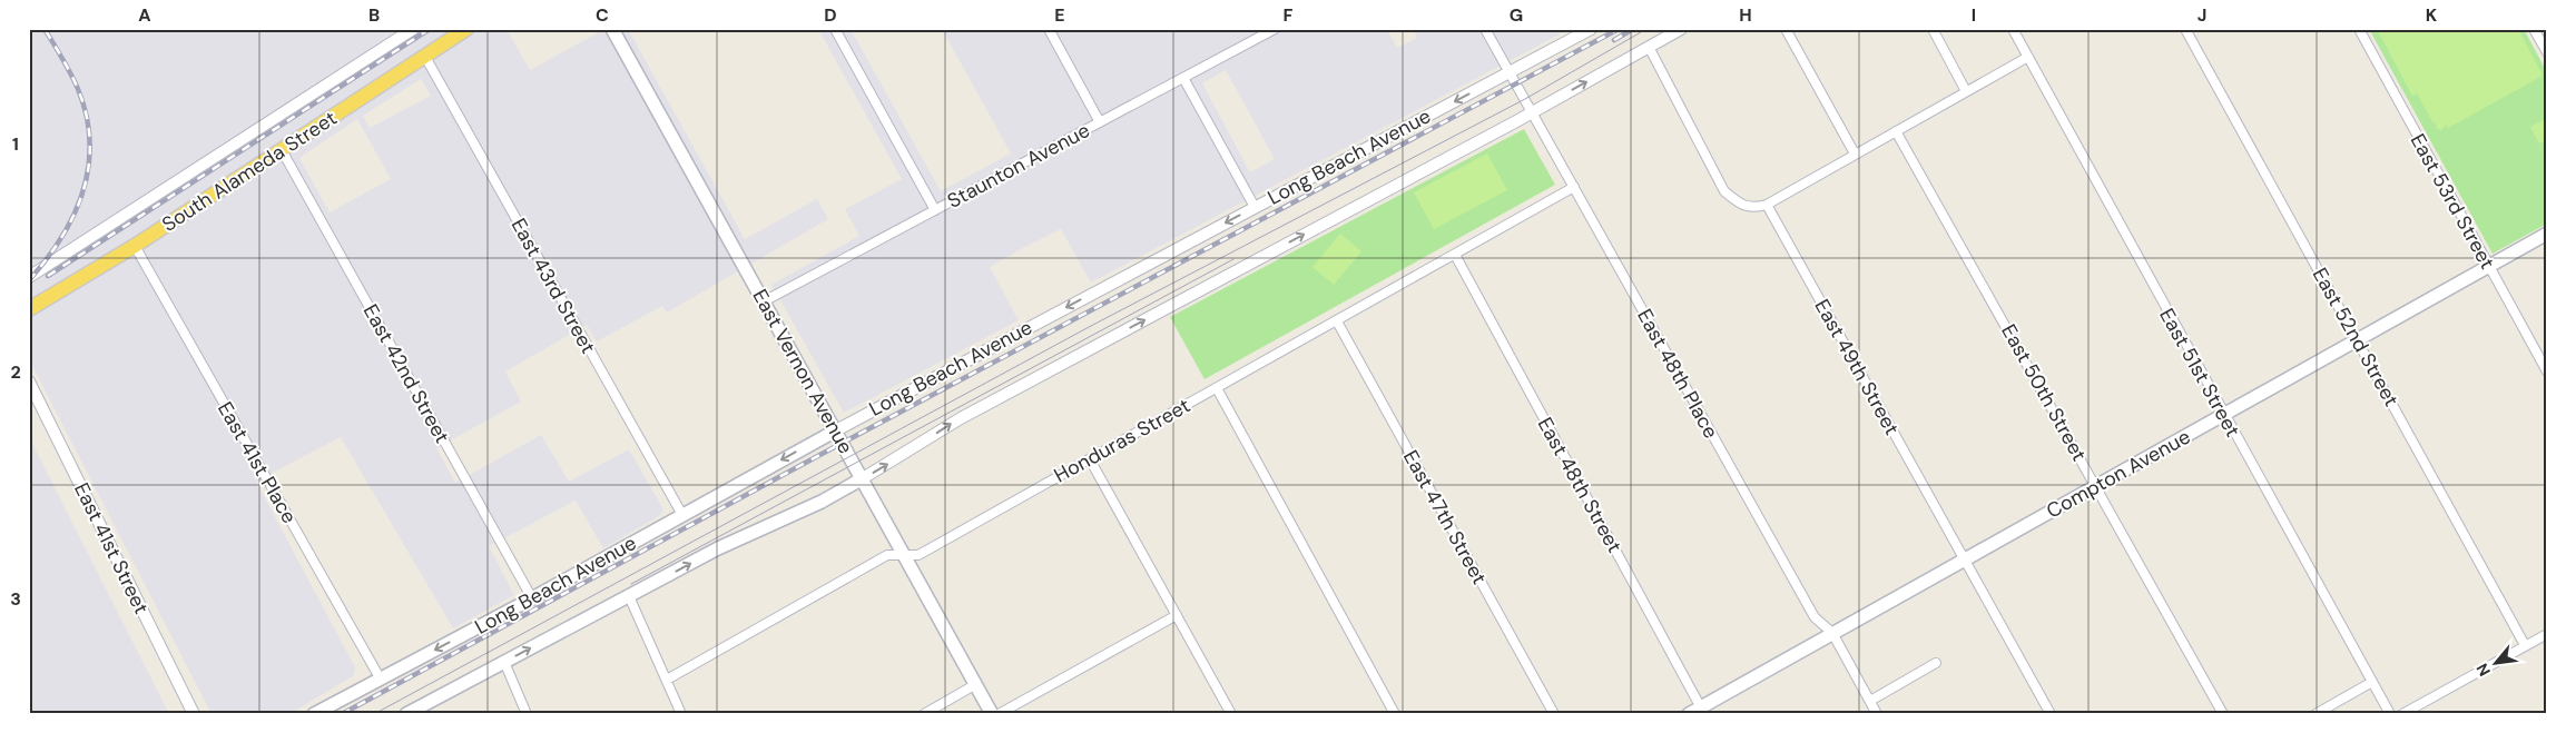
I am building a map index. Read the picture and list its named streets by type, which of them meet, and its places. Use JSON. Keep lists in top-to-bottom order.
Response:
{
  "streets": {
    "main road": [
      "Long Beach Avenue",
      "South Alameda Street",
      "East Vernon Avenue",
      "Compton Avenue"
    ],
    "street": [
      "Staunton Avenue",
      "East 53rd Street",
      "East 43rd Street",
      "East 52nd Street",
      "East 49th Street",
      "East 51st Street",
      "East 42nd Street",
      "East 48th Place",
      "East 50th Street",
      "Honduras Street",
      "East 41st Place",
      "East 48th Street",
      "East 47th Street",
      "East 41st Street"
    ]
  },
  "crossings": [
    ["Long Beach Avenue", "East 43rd Street"],
    ["Long Beach Avenue", "East Vernon Avenue"],
    ["Long Beach Avenue", "East 42nd Street"],
    ["Long Beach Avenue", "East 48th Place"],
    ["Long Beach Avenue", "East 41st Place"],
    ["Staunton Avenue", "East Vernon Avenue"],
    ["South Alameda Street", "East 43rd Street"],
    ["South Alameda Street", "East 42nd Street"],
    ["South Alameda Street", "East 41st Place"],
    ["East 53rd Street", "Compton Avenue"],
    ["East 52nd Street", "Compton Avenue"],
    ["East 49th Street", "Compton Avenue"],
    ["East Vernon Avenue", "Honduras Street"],
    ["East 51st Street", "Compton Avenue"],
    ["East 48th Place", "Honduras Street"],
    ["East 48th Place", "Compton Avenue"],
    ["East 50th Street", "Compton Avenue"],
    ["Honduras Street", "East 48th Street"],
    ["Honduras Street", "East 47th Street"],
    ["Compton Avenue", "East 48th Street"]
  ],
  "north": "bottom left",
  "grid": {
    "columns": [
      "A",
      "B",
      "C",
      "D",
      "E",
      "F",
      "G",
      "H",
      "I",
      "J",
      "K"
    ],
    "rows": ["1", "2", "3"]
  }
}
